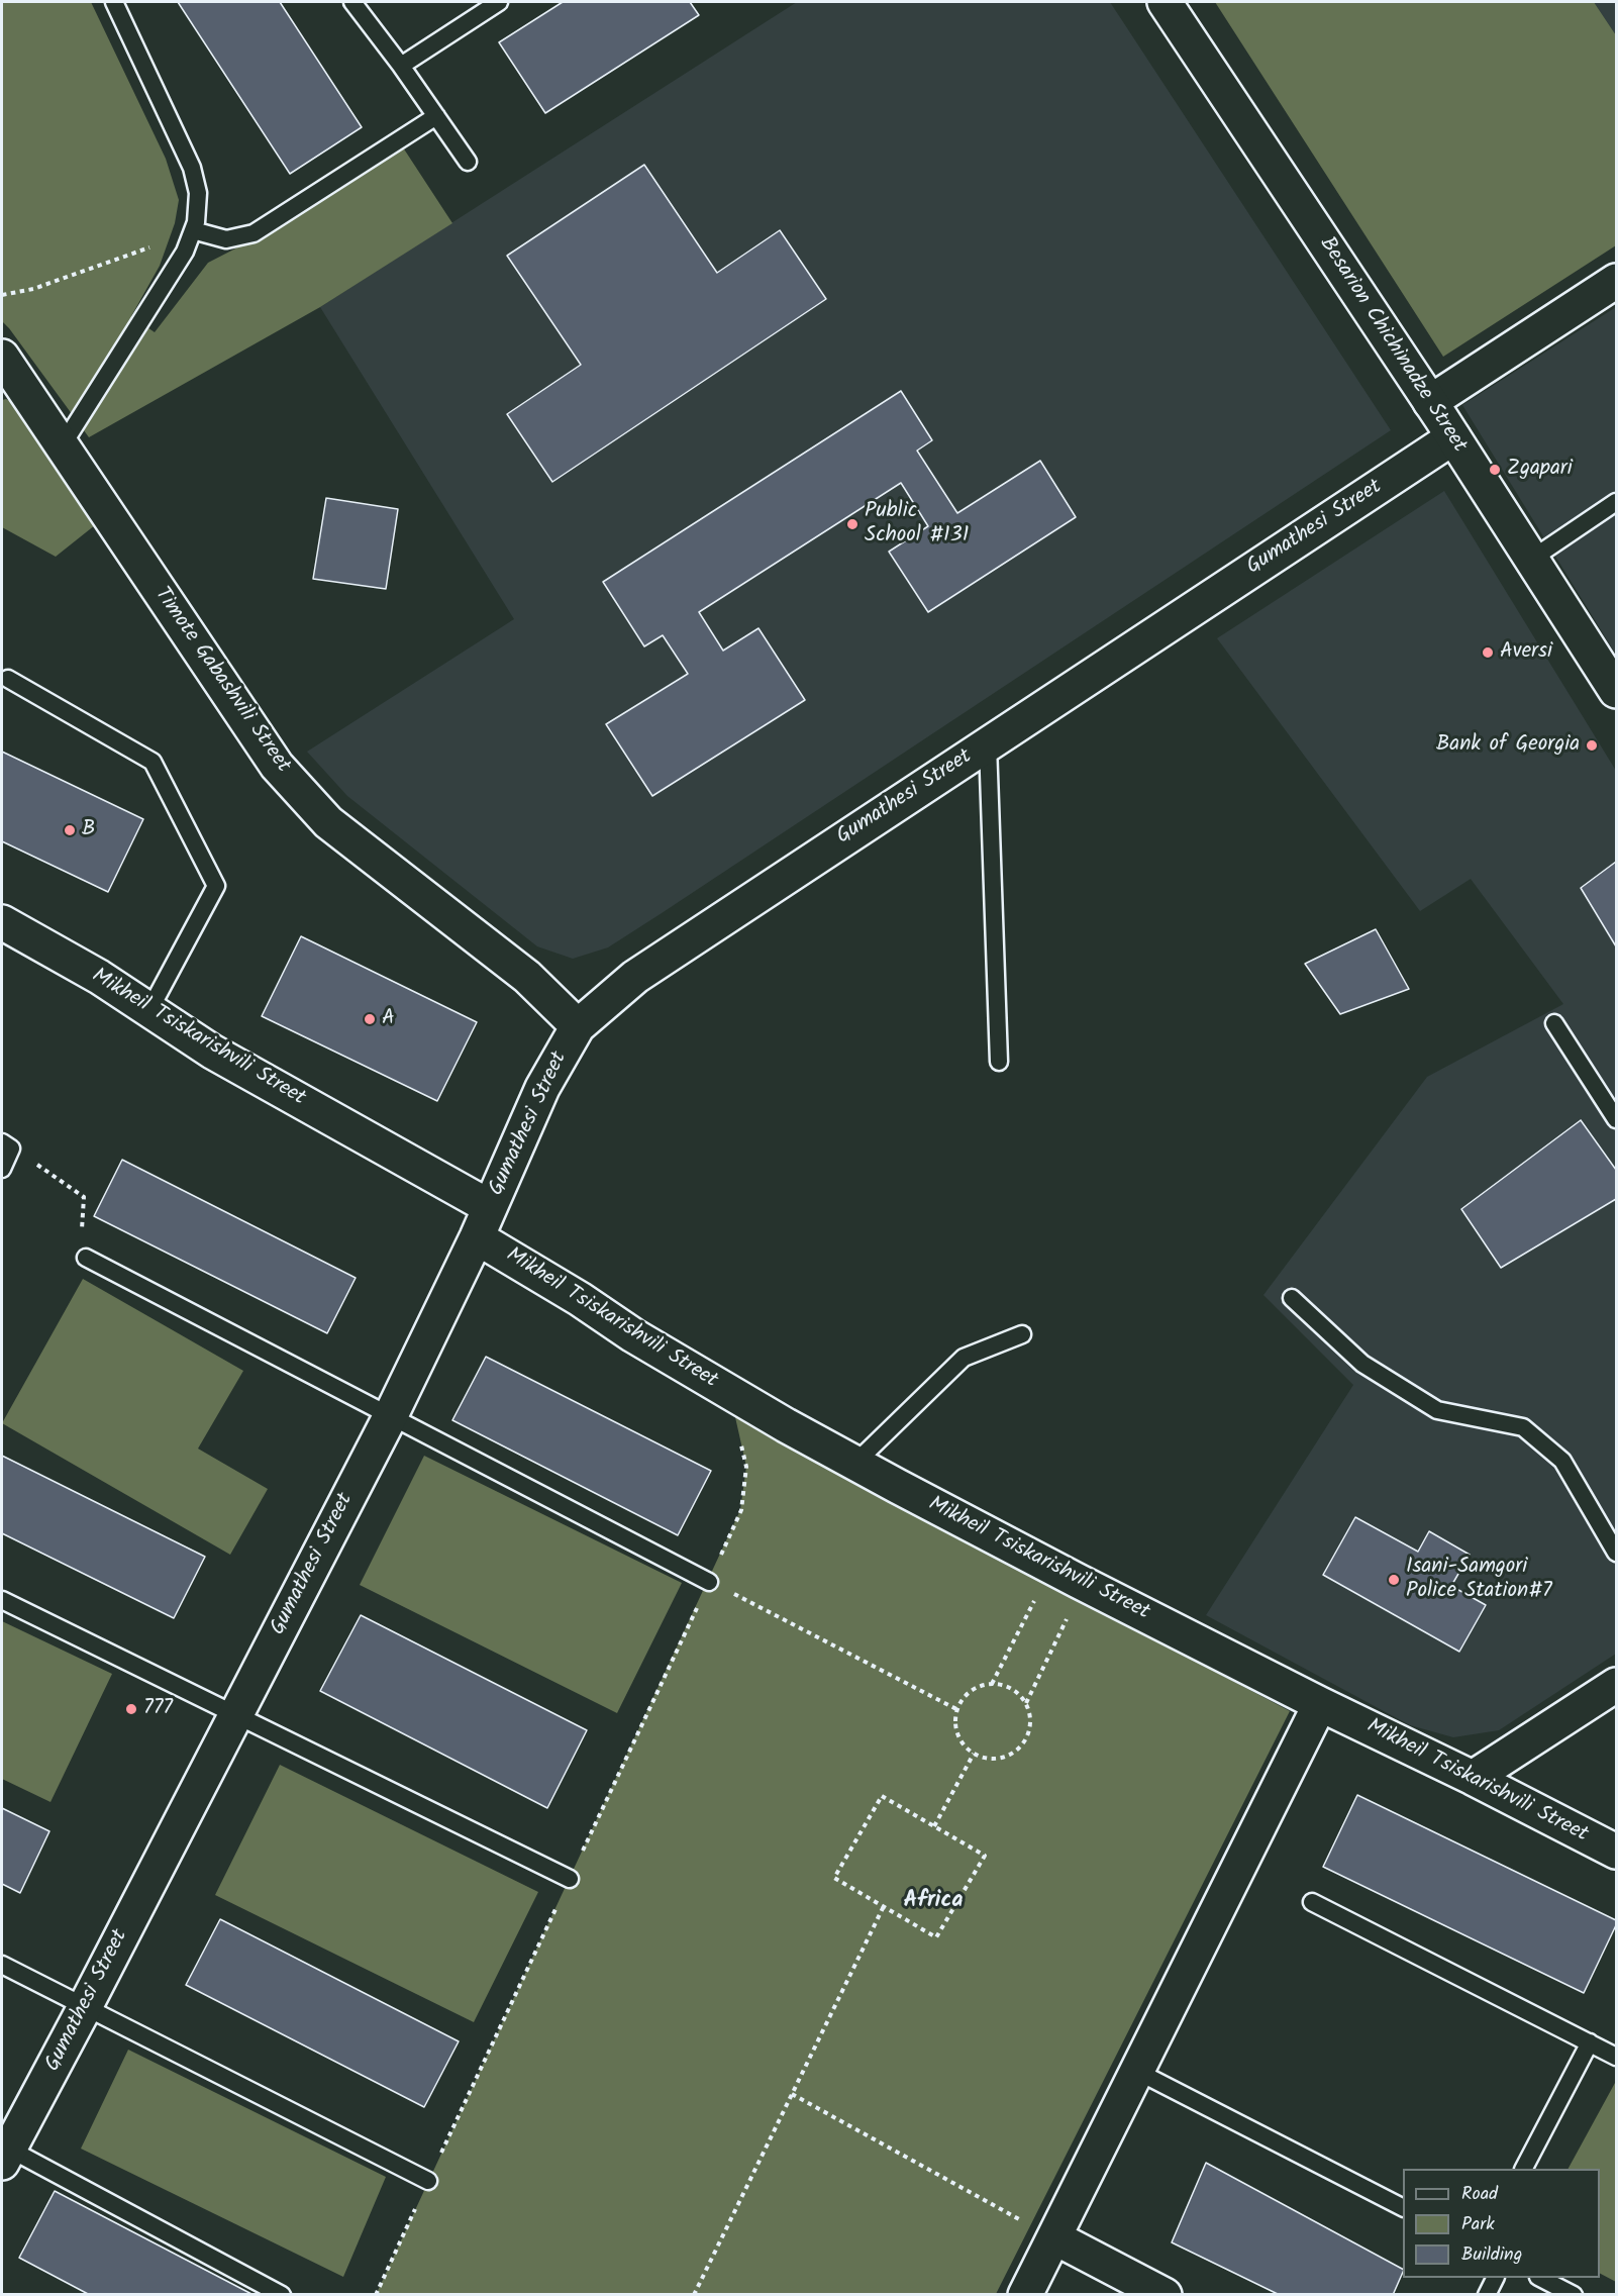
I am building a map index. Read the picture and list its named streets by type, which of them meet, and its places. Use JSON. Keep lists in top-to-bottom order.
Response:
{
  "streets": {
    "street": [
      "Besarion Chichinadze Street",
      "Gumathesi Street",
      "Timote Gabashvili Street",
      "Mikheil Tsiskarishvili Street"
    ]
  },
  "crossings": [
    ["Besarion Chichinadze Street", "Gumathesi Street"],
    ["Gumathesi Street", "Timote Gabashvili Street"],
    ["Gumathesi Street", "Mikheil Tsiskarishvili Street"]
  ],
  "districts": ["Africa"],
  "places": [
    "Zgapari",
    "Public School #131",
    "Aversi",
    "Bank of Georgia",
    "B",
    "A",
    "Isani-Samgori Police Station#7",
    "777"
  ],
  "legend": ["Road", "Park", "Building"]
}
